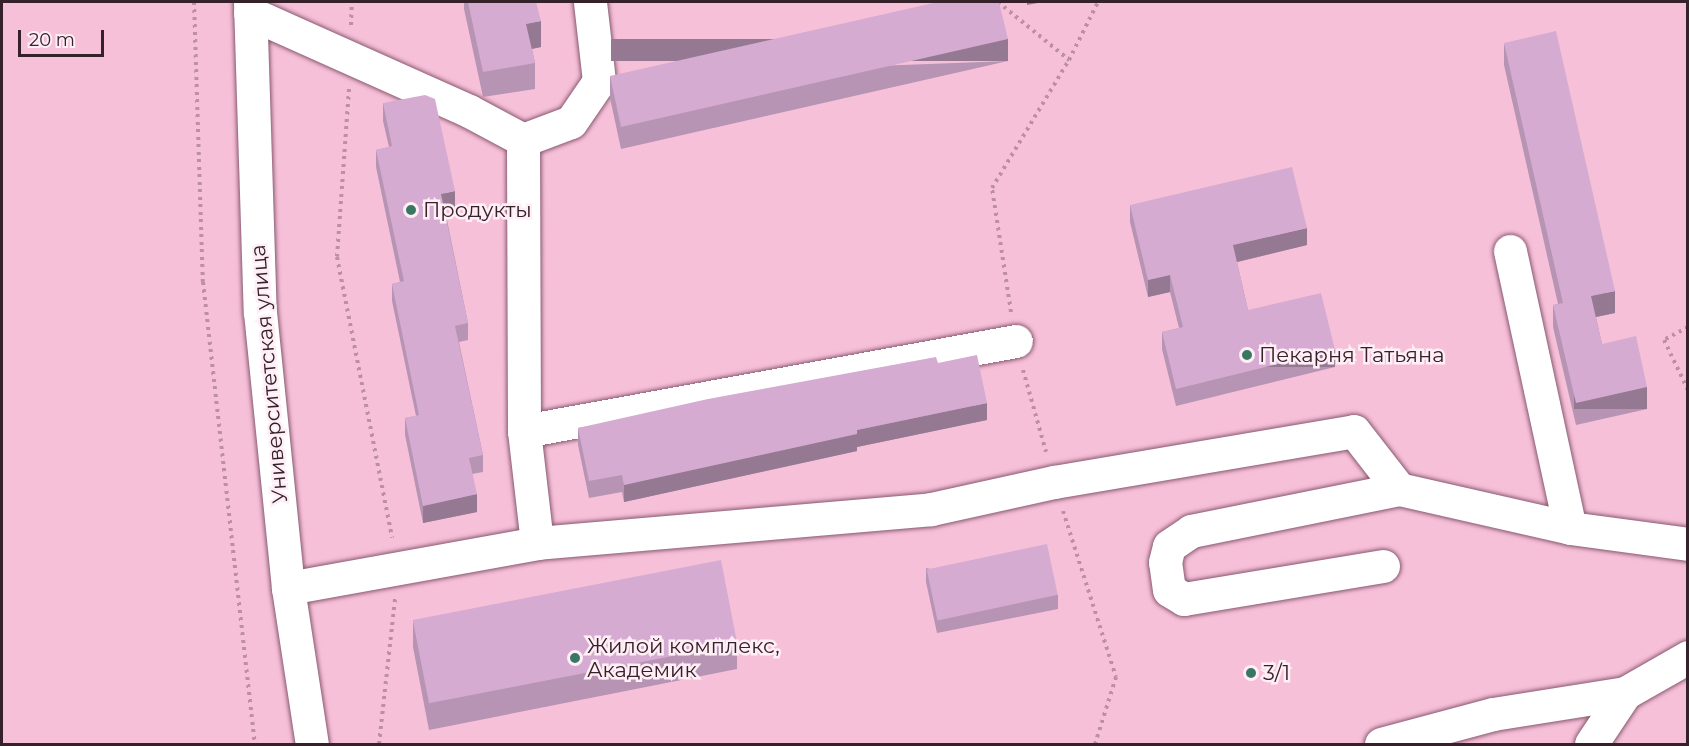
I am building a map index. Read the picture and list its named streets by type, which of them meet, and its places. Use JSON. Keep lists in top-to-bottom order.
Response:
{
  "streets": {
    "main road": ["Университетская улица"]
  },
  "places": [
    "Продукты",
    "Пекарня Татьяна",
    "Жилой комплекс, Академик",
    "3/1"
  ],
  "scale_bar": "20 m"
}
